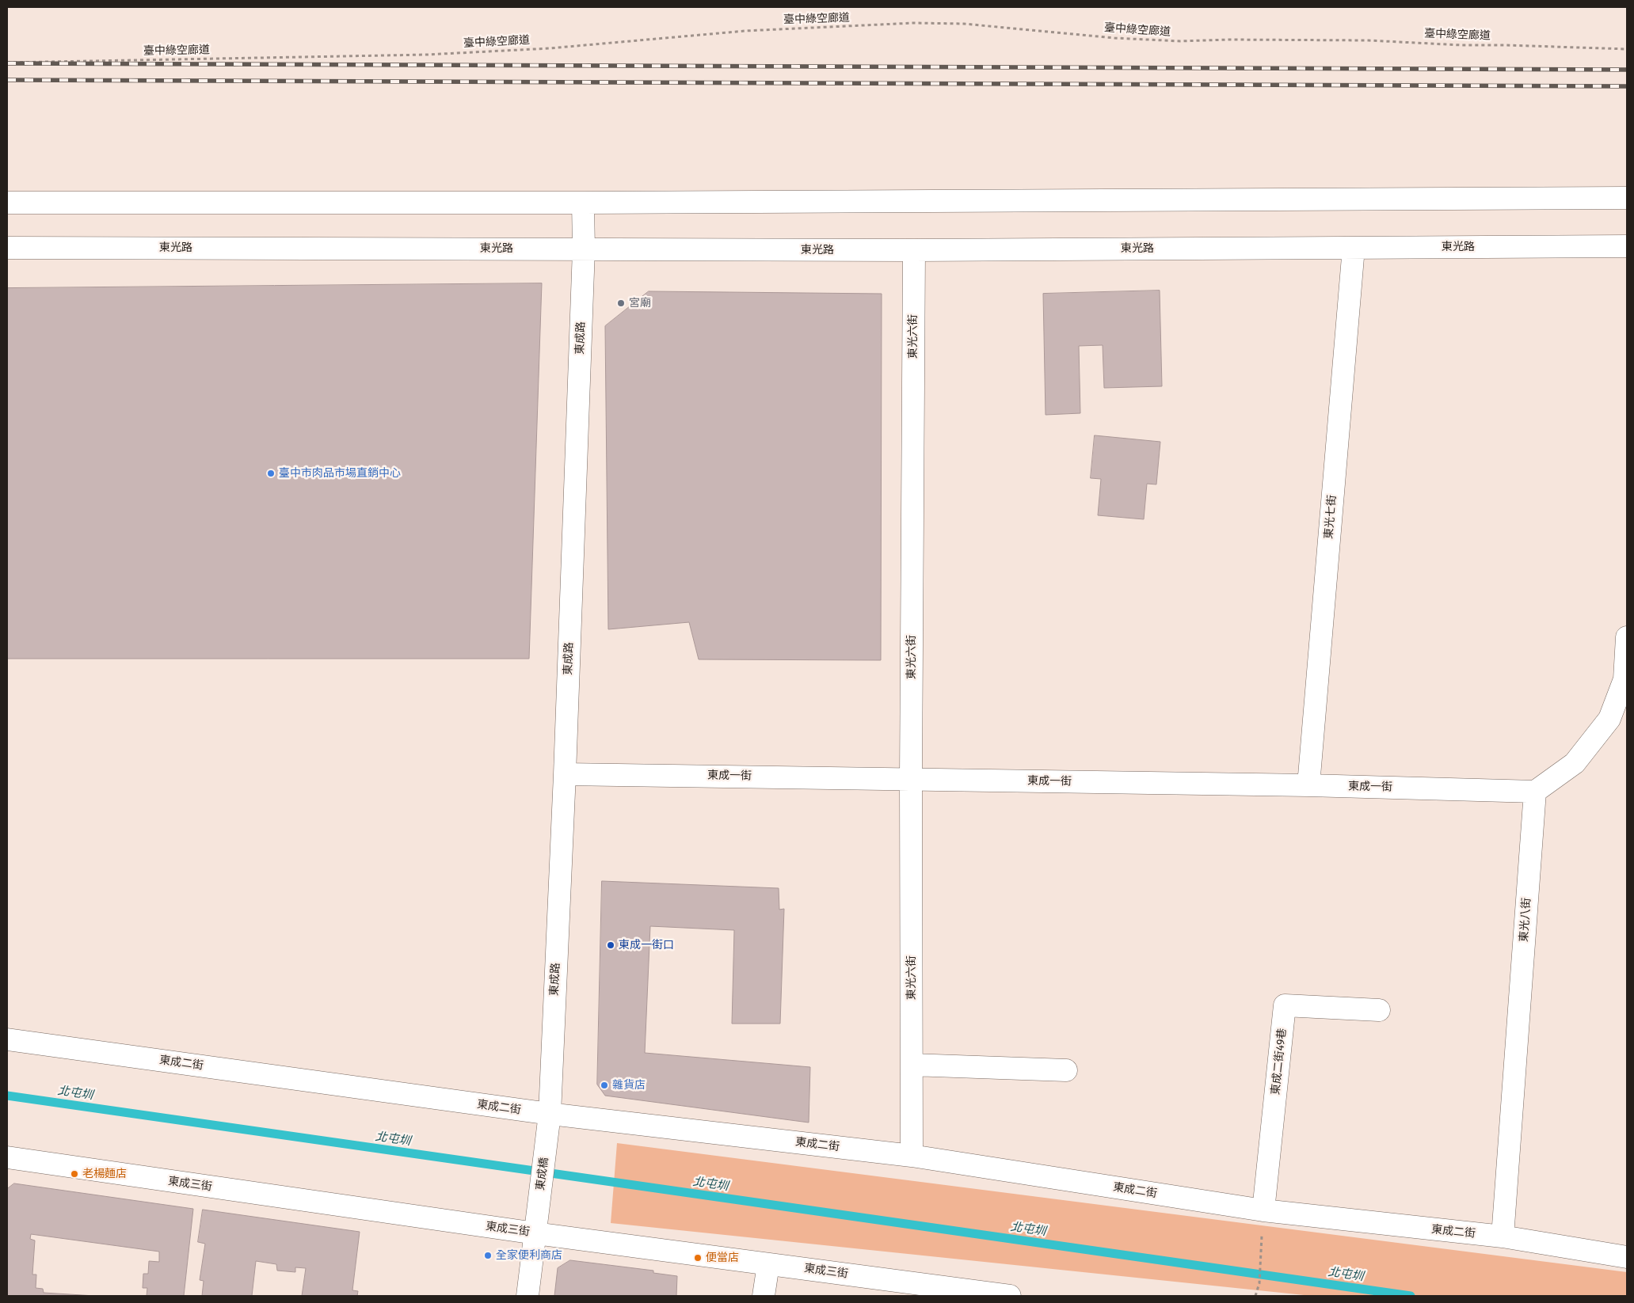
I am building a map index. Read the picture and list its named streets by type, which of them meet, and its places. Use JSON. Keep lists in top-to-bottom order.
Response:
{
  "streets": {
    "street": [
      "東光路",
      "東光六街",
      "東成路",
      "東光七街",
      "東成一街",
      "東光八街",
      "東成二街49巷",
      "東成二街",
      "東成橋",
      "東成三街"
    ],
    "path": ["臺中綠空廊道"]
  },
  "crossings": [
    ["東光路", "東光六街"],
    ["東光路", "東成路"],
    ["東光路", "東光七街"],
    ["東光六街", "東成一街"],
    ["東光六街", "東成二街"],
    ["東成路", "東成一街"],
    ["東成路", "東成二街"],
    ["東成路", "東成橋"],
    ["東光七街", "東成一街"],
    ["東成一街", "東光八街"],
    ["東光八街", "東成二街"],
    ["東成二街49巷", "東成二街"],
    ["東成二街", "東成橋"],
    ["東成橋", "東成三街"]
  ],
  "water": ["北屯圳"],
  "places": [
    "宮廟",
    "臺中市肉品市場直銷中心",
    "東成一街口",
    "雜貨店",
    "老楊麵店",
    "全家便利商店",
    "便當店"
  ]
}
